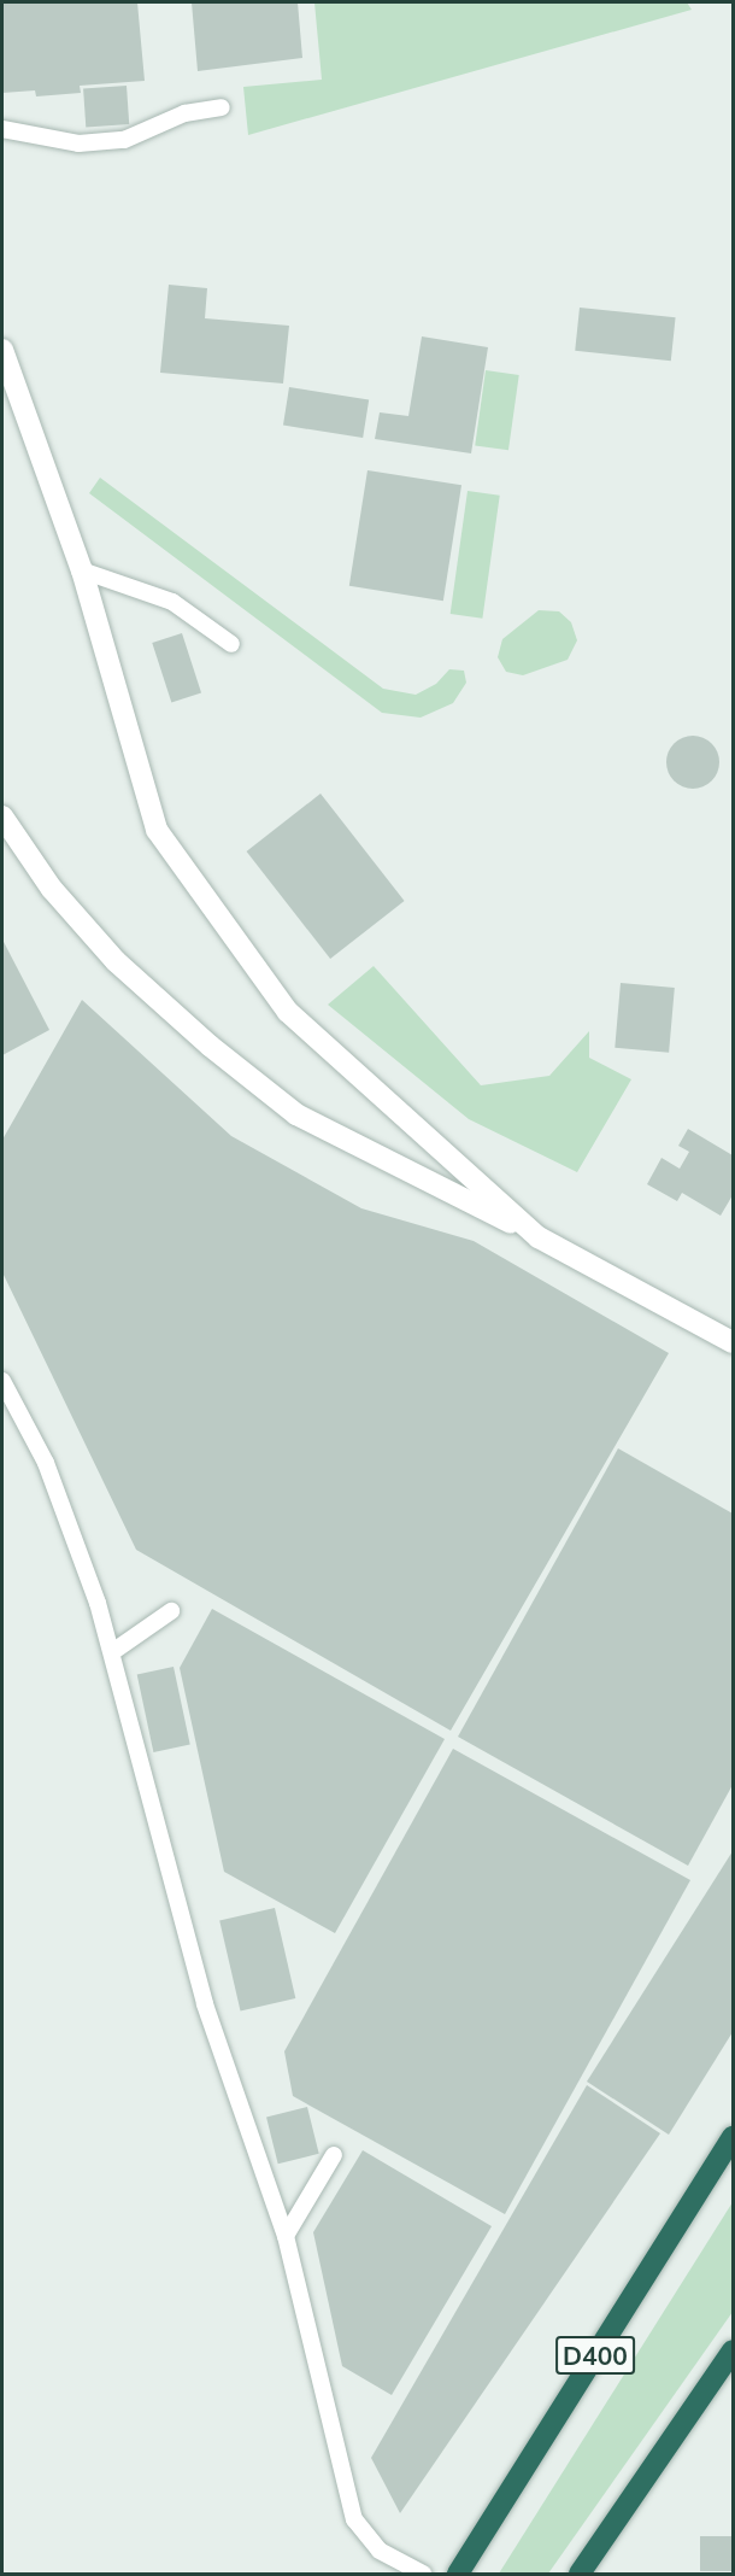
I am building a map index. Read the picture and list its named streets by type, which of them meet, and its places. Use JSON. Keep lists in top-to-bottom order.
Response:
{
  "streets": {
    "highway": ["D400"]
  }
}
